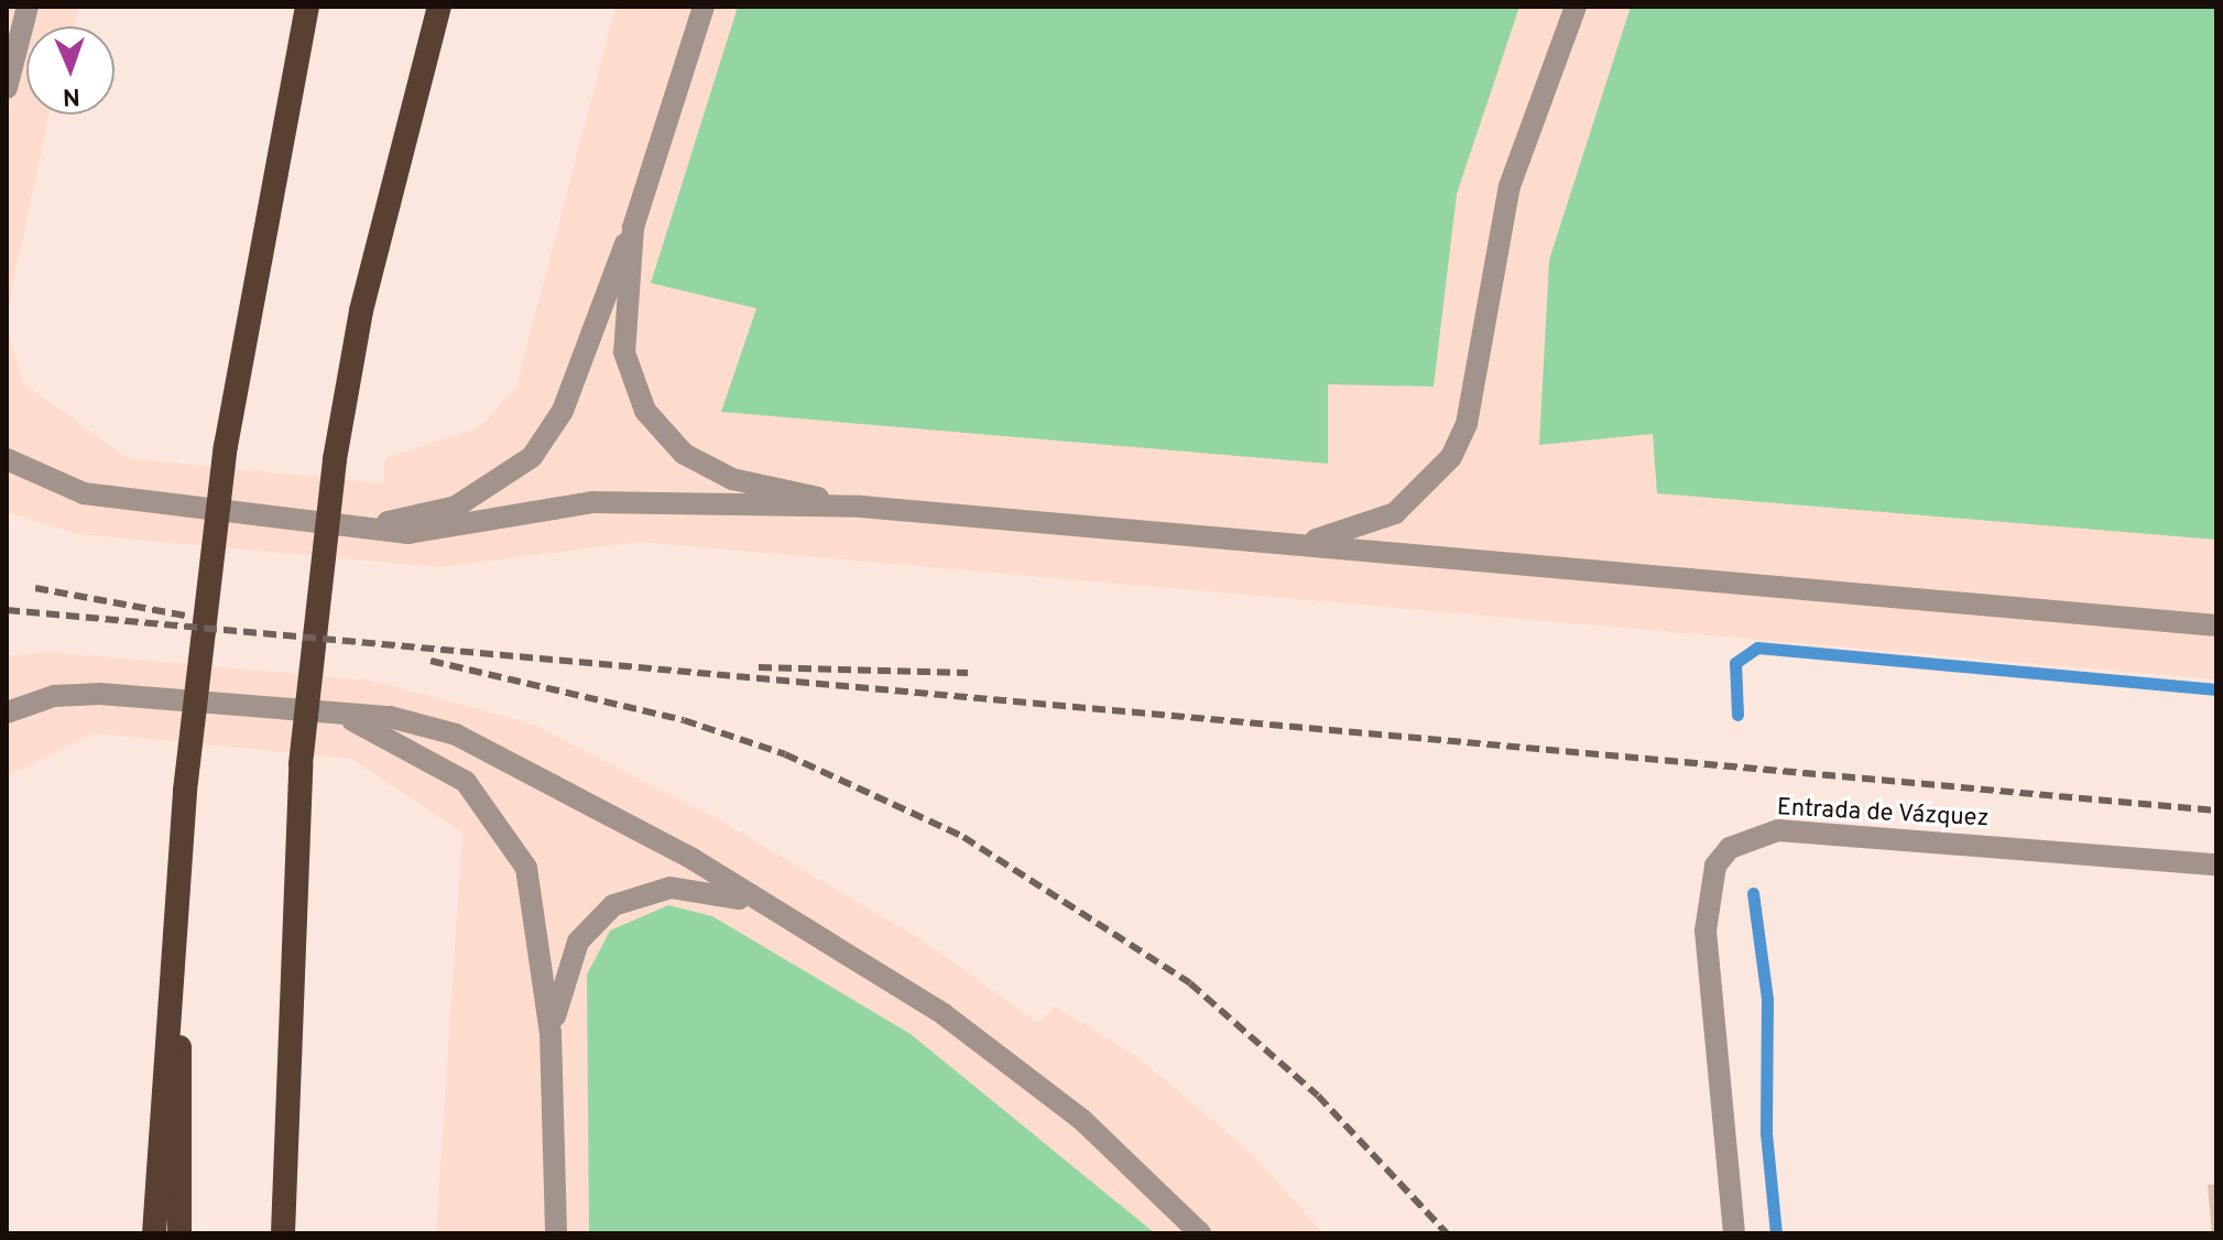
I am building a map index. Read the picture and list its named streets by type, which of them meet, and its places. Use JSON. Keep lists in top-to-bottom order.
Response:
{
  "streets": {
    "street": ["Entrada de Vázquez"]
  },
  "north": "bottom"
}
